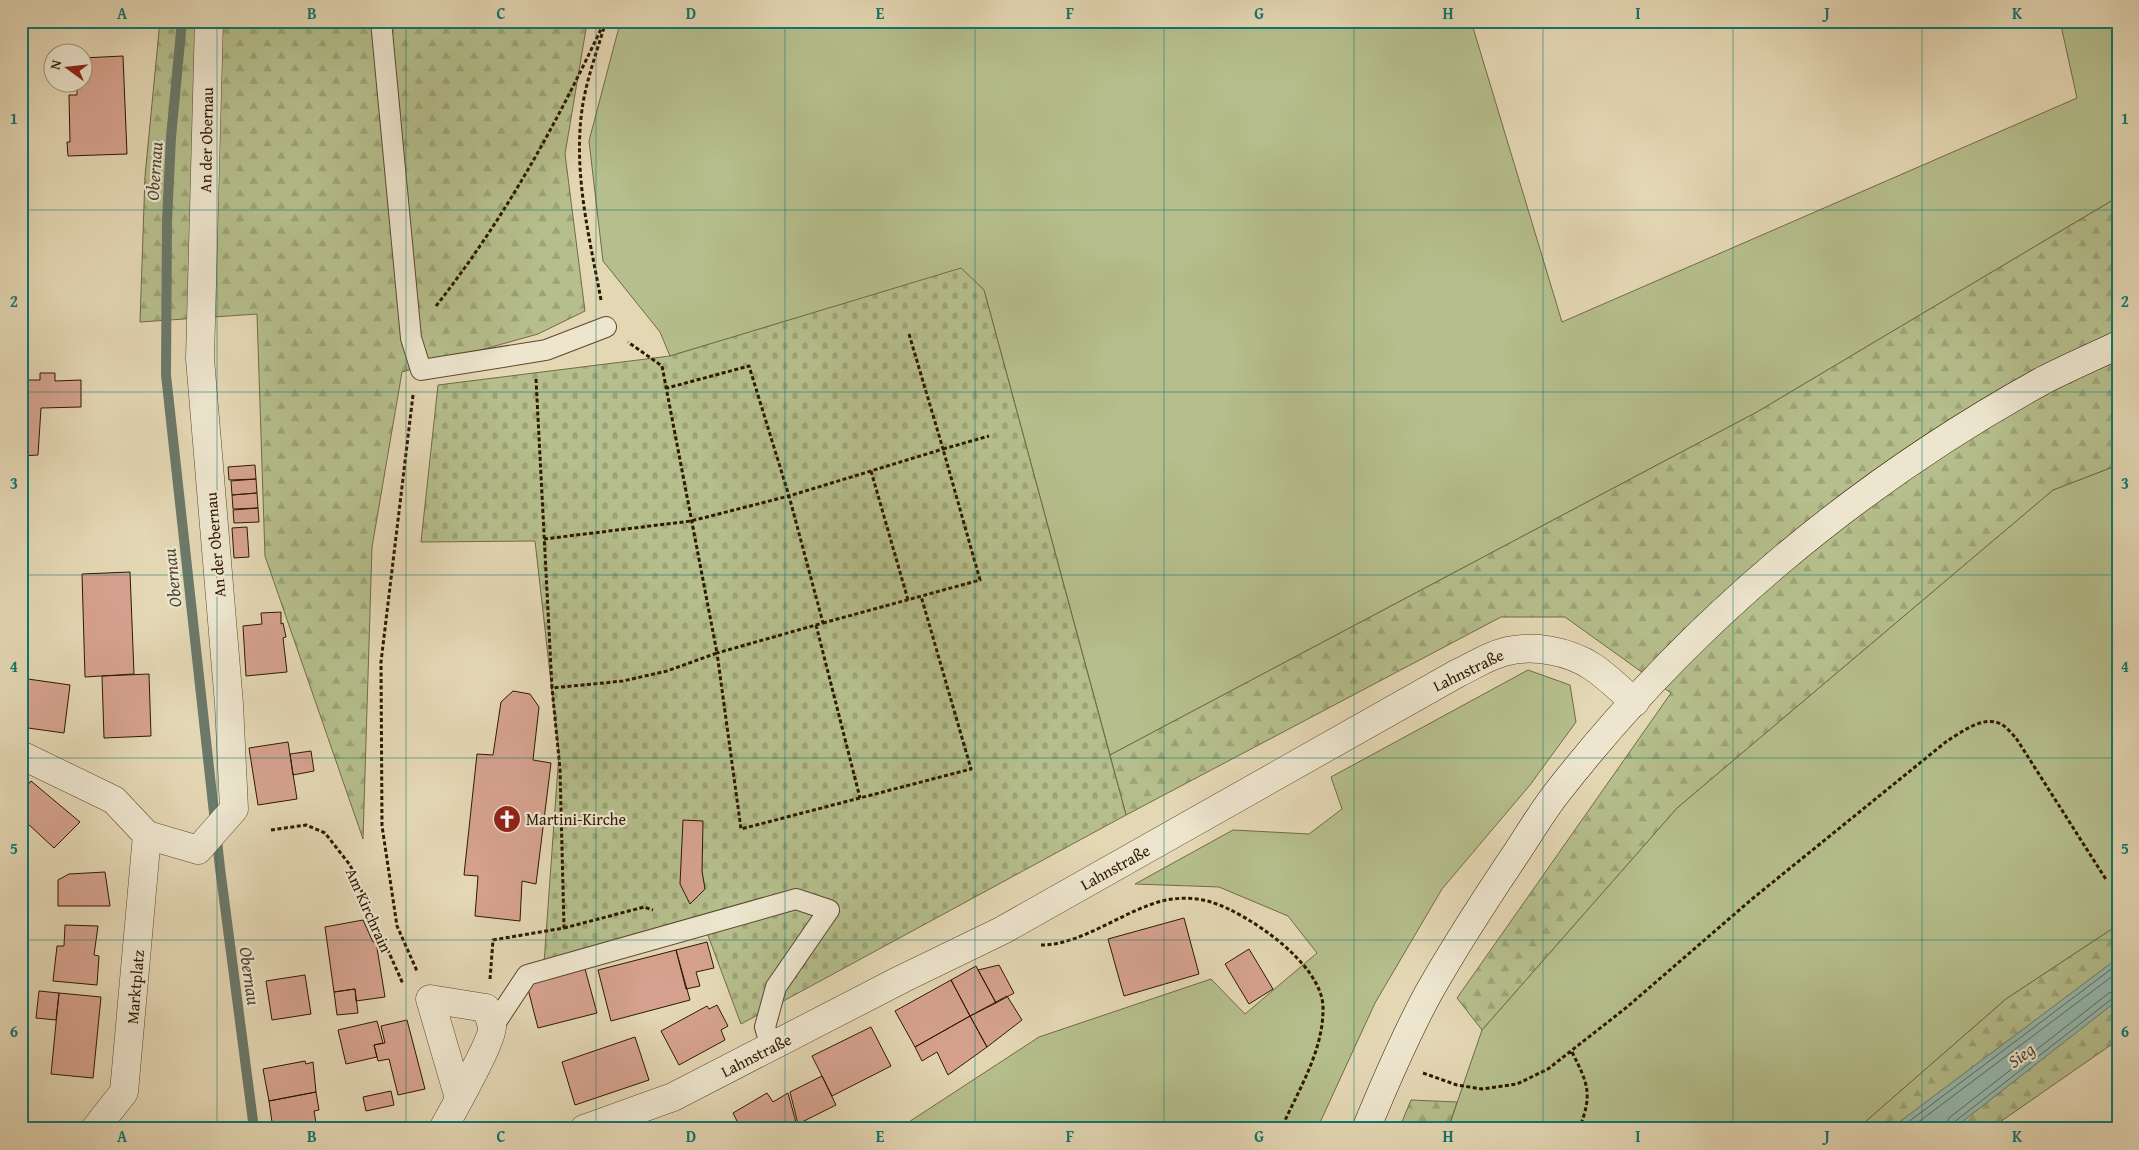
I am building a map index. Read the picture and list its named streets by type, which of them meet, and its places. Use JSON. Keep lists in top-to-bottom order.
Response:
{
  "streets": {
    "street": ["An der Obernau", "Lahnstraße", "Marktplatz"],
    "path": ["Am Kirchrain"]
  },
  "crossings": [
    ["An der Obernau", "Marktplatz"]
  ],
  "water": ["Obernau", "Sieg"],
  "places": {
    "church": ["Martini-Kirche"]
  },
  "north": "left",
  "grid": {
    "columns": [
      "A",
      "B",
      "C",
      "D",
      "E",
      "F",
      "G",
      "H",
      "I",
      "J",
      "K"
    ],
    "rows": [
      "1",
      "2",
      "3",
      "4",
      "5",
      "6"
    ]
  }
}
